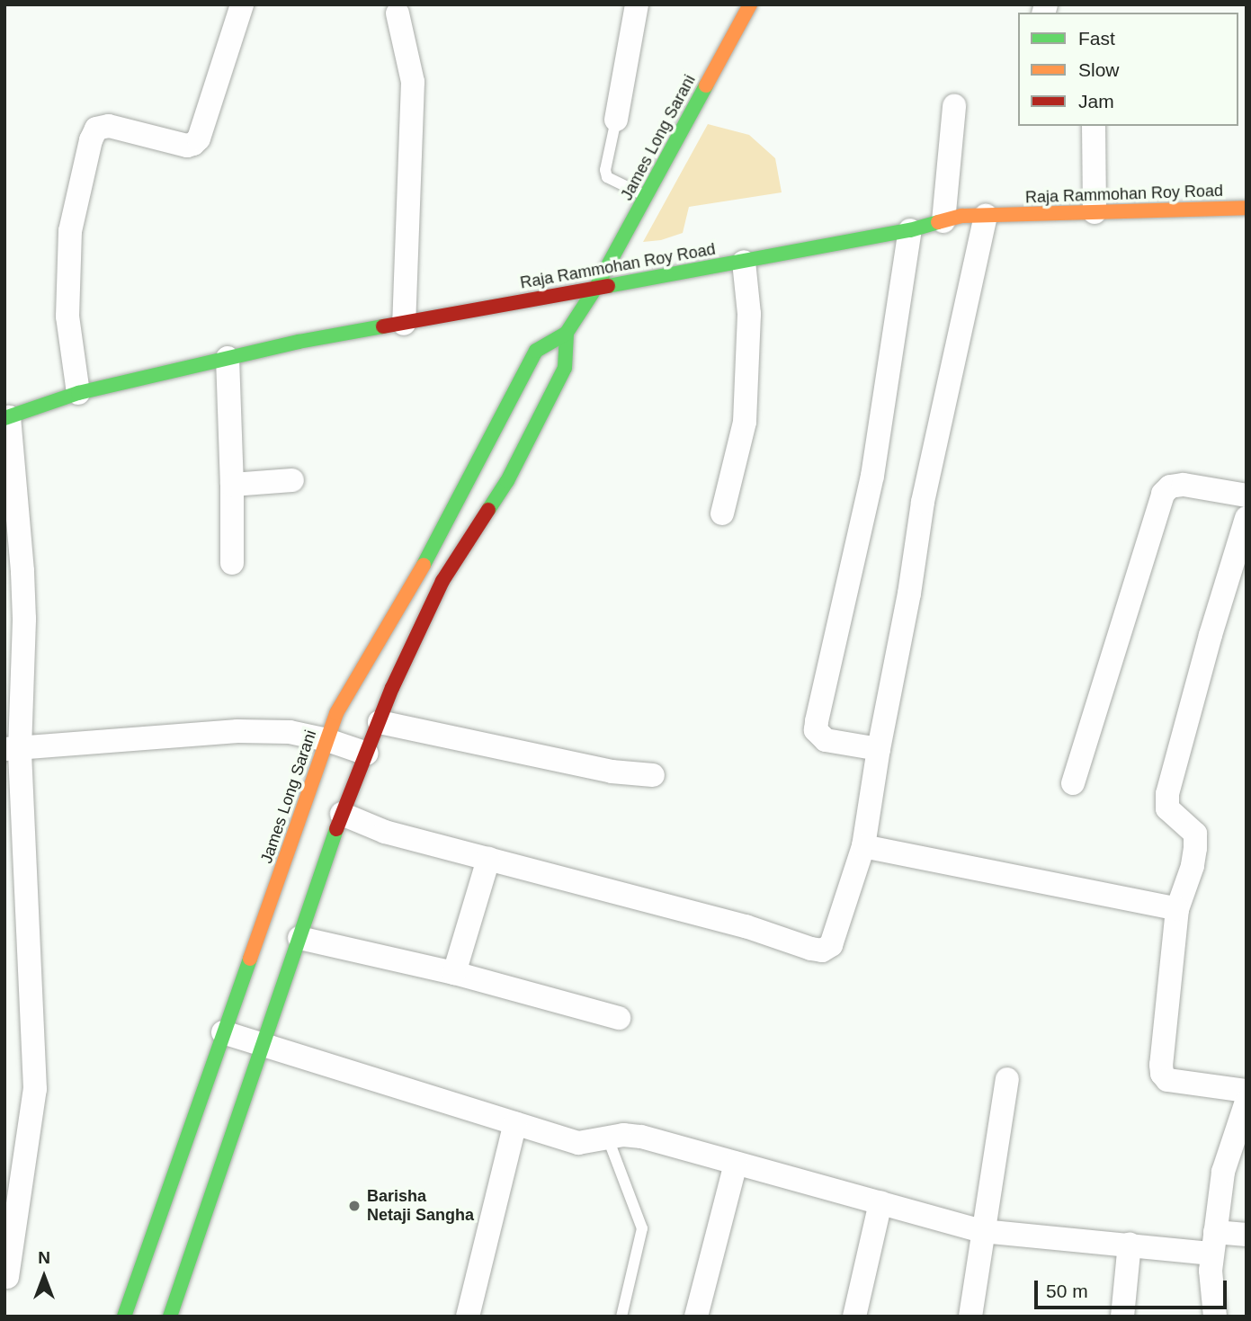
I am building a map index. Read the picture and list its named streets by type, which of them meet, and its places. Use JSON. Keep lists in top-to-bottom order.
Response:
{
  "streets": {
    "main road": ["James Long Sarani", "Raja Rammohan Roy Road"]
  },
  "crossings": [
    ["James Long Sarani", "Raja Rammohan Roy Road"]
  ],
  "places": ["Barisha Netaji Sangha"],
  "legend": ["Fast", "Slow", "Jam"],
  "scale_bar": "50 m",
  "north": "top"
}
